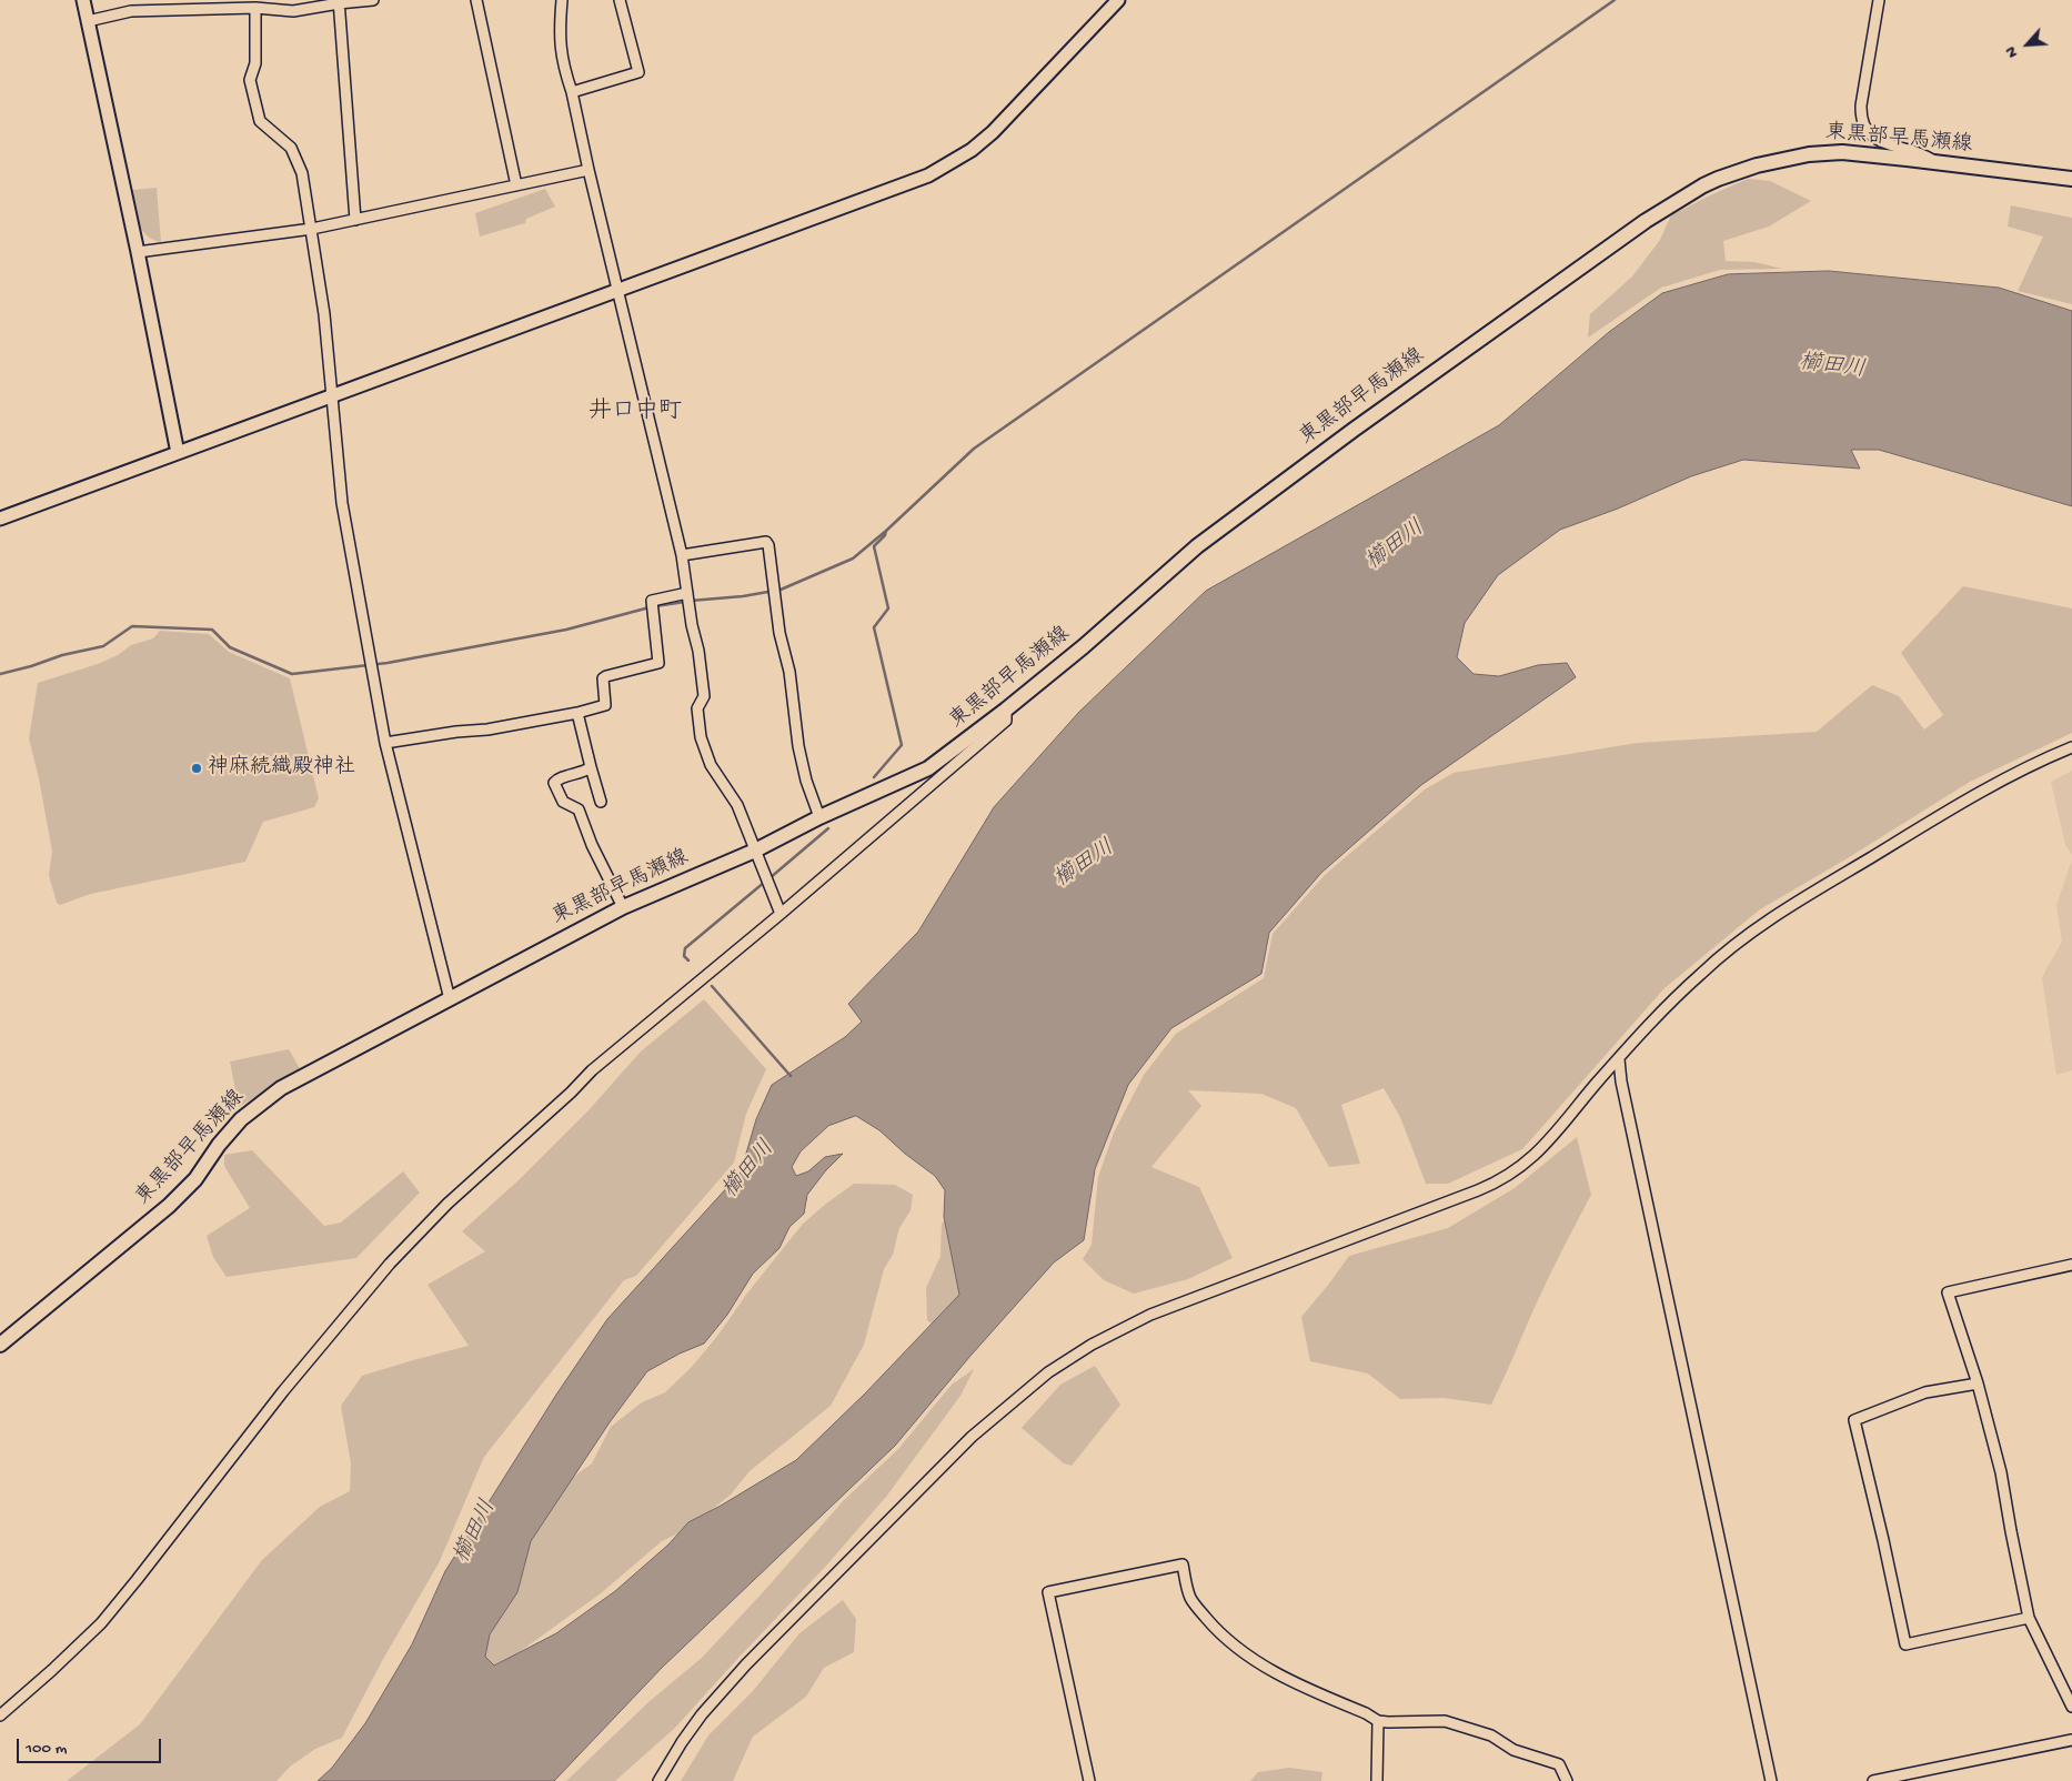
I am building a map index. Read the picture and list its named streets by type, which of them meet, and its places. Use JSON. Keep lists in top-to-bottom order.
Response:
{
  "streets": {
    "main road": ["東黒部早馬瀬線"]
  },
  "districts": ["井口中町"],
  "water": ["櫛田川"],
  "places": ["神麻続織殿神社"],
  "scale_bar": "100 m",
  "north": "bottom left"
}
